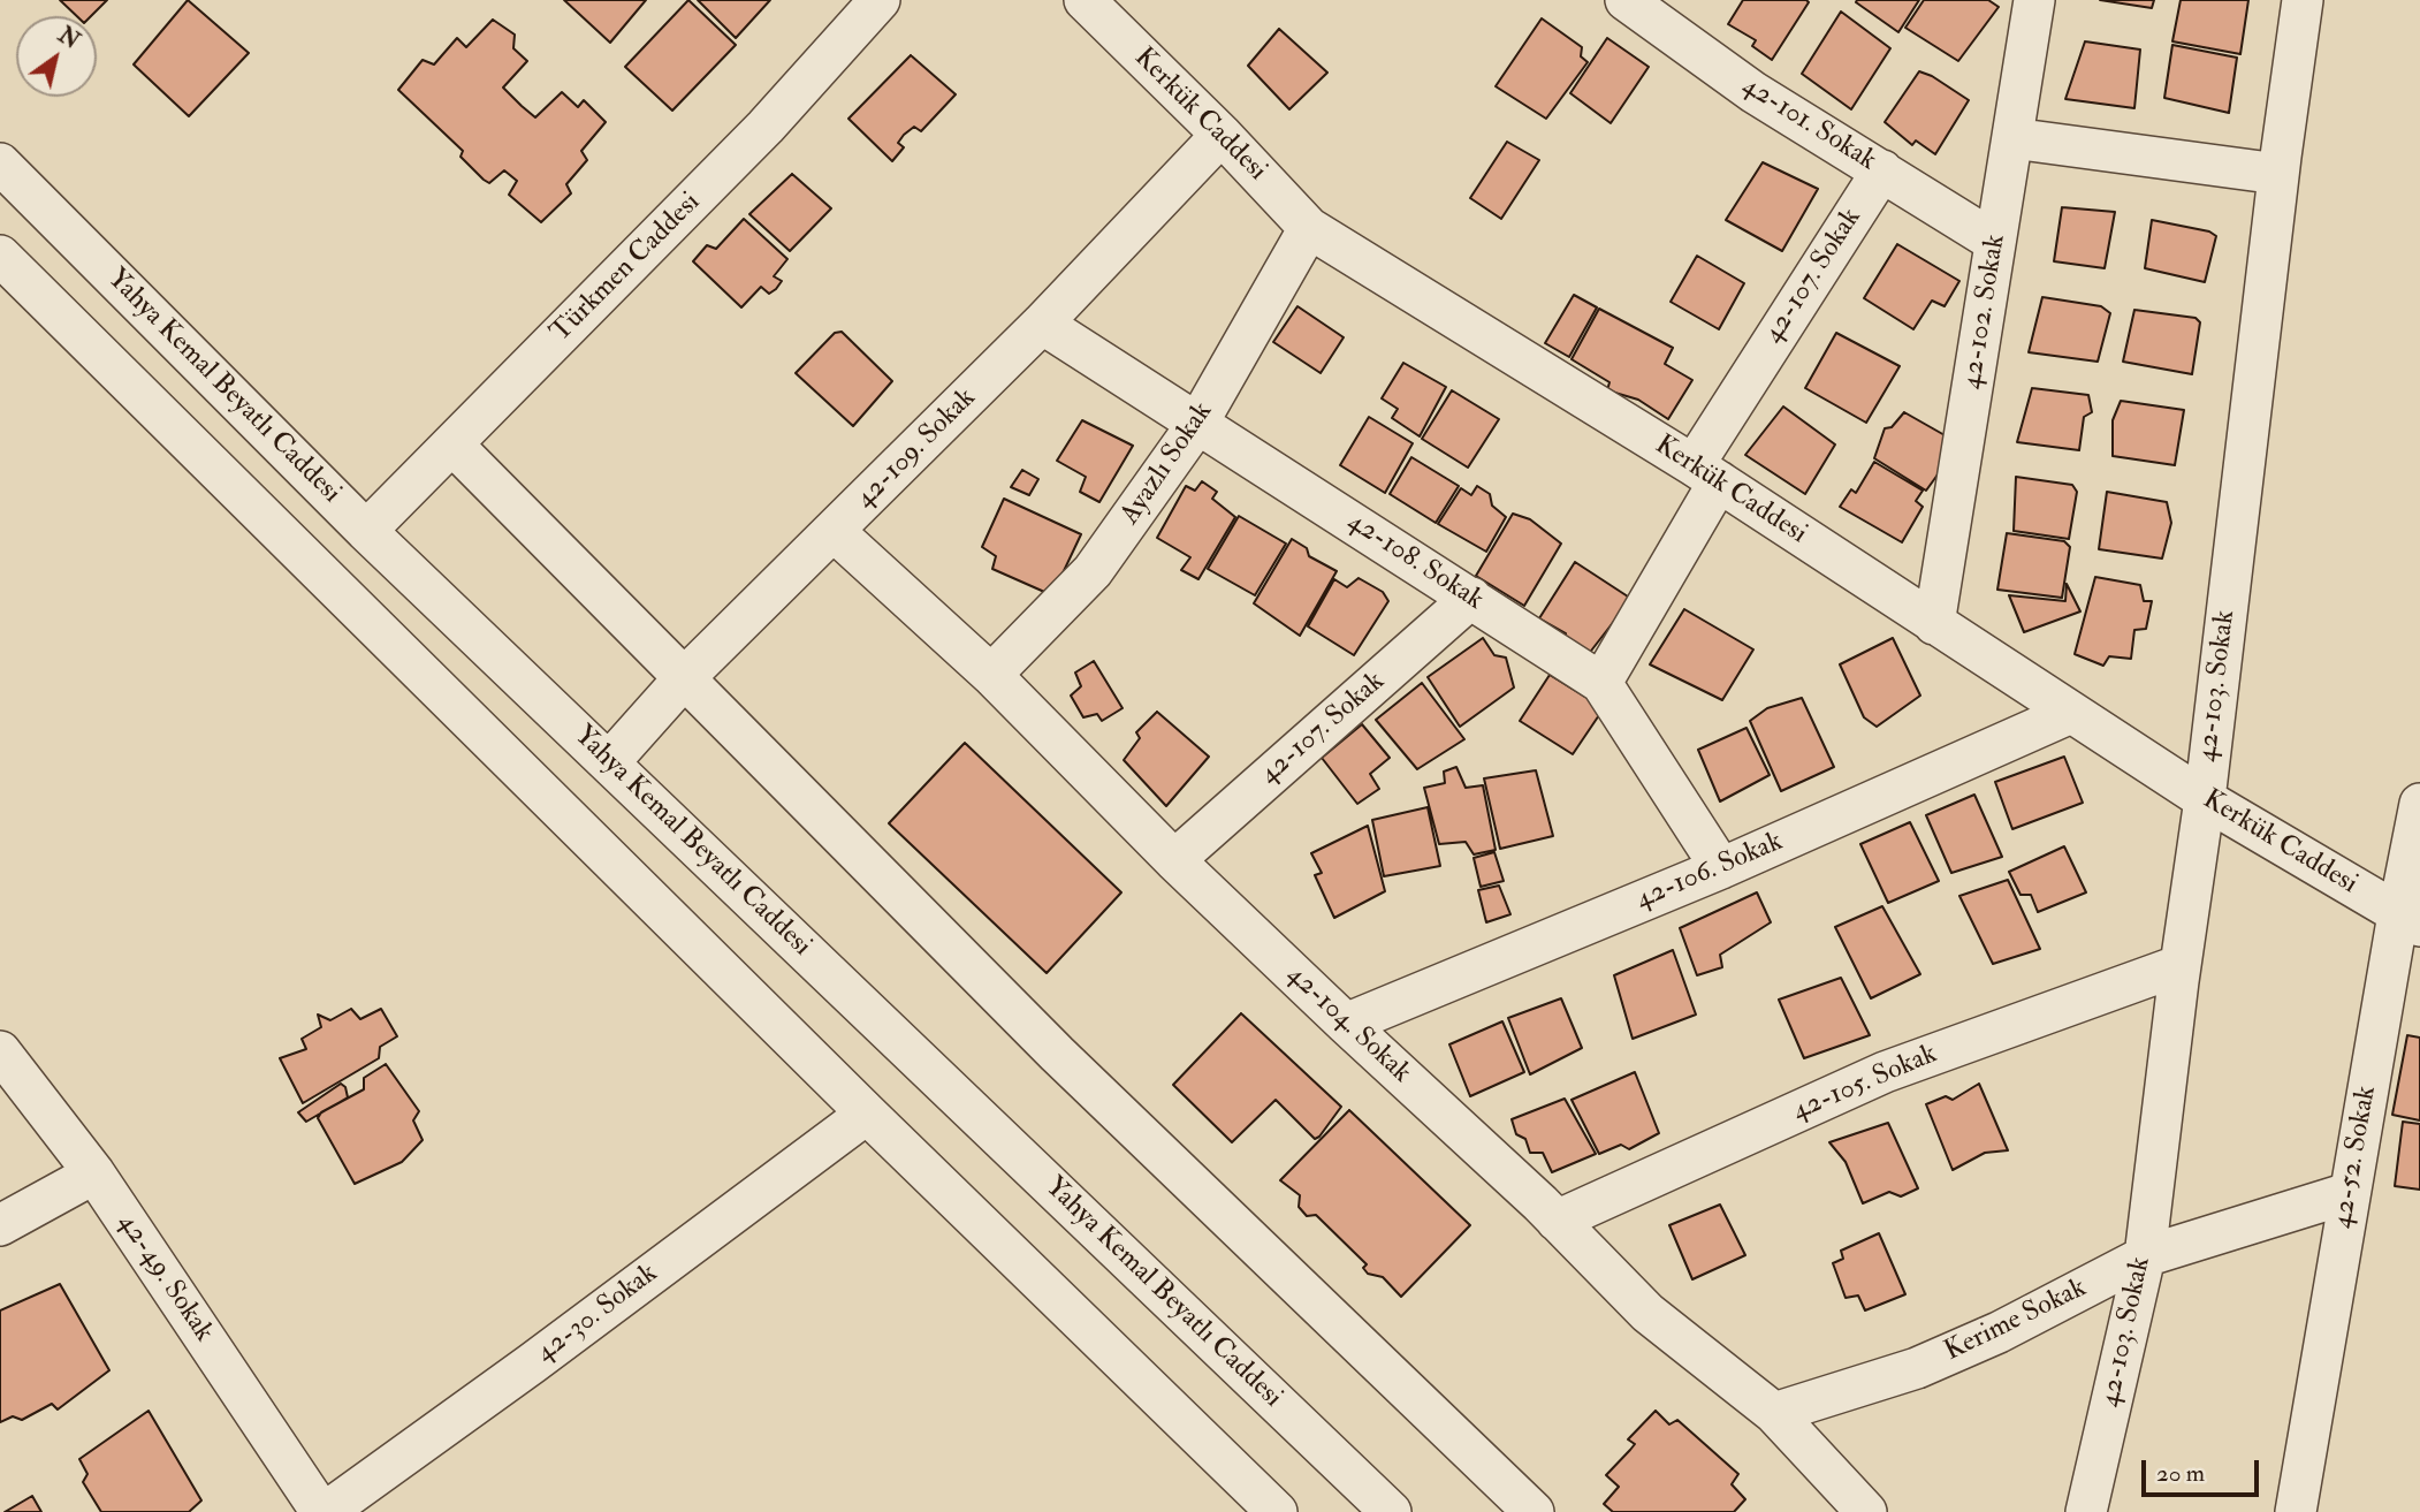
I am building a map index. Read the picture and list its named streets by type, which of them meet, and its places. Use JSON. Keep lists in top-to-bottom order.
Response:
{
  "streets": {
    "street": [
      "Kerkük Caddesi",
      "42-101. Sokak",
      "Türkmen Caddesi",
      "42-107. Sokak",
      "42-102. Sokak",
      "Yahya Kemal Beyatlı Caddesi",
      "42-109. Sokak",
      "Ayazlı Sokak",
      "42-108. Sokak",
      "42-103. Sokak",
      "42-106. Sokak",
      "42-104. Sokak",
      "42-105. Sokak",
      "42-52. Sokak",
      "42-49. Sokak",
      "42-30. Sokak",
      "Kerime Sokak"
    ]
  },
  "crossings": [
    ["Kerkük Caddesi", "42-107. Sokak"],
    ["Kerkük Caddesi", "42-102. Sokak"],
    ["Kerkük Caddesi", "42-109. Sokak"],
    ["Kerkük Caddesi", "Ayazlı Sokak"],
    ["Kerkük Caddesi", "42-103. Sokak"],
    ["Kerkük Caddesi", "42-106. Sokak"],
    ["Kerkük Caddesi", "42-52. Sokak"],
    ["42-101. Sokak", "42-107. Sokak"],
    ["42-101. Sokak", "42-102. Sokak"],
    ["Türkmen Caddesi", "Yahya Kemal Beyatlı Caddesi"],
    ["42-107. Sokak", "42-108. Sokak"],
    ["42-107. Sokak", "42-104. Sokak"],
    ["Yahya Kemal Beyatlı Caddesi", "42-109. Sokak"],
    ["42-109. Sokak", "42-108. Sokak"],
    ["42-109. Sokak", "42-104. Sokak"],
    ["Ayazlı Sokak", "42-108. Sokak"],
    ["Ayazlı Sokak", "42-104. Sokak"],
    ["42-108. Sokak", "42-106. Sokak"],
    ["42-103. Sokak", "42-105. Sokak"],
    ["42-103. Sokak", "Kerime Sokak"],
    ["42-106. Sokak", "42-104. Sokak"],
    ["42-104. Sokak", "42-105. Sokak"],
    ["42-104. Sokak", "Kerime Sokak"],
    ["42-52. Sokak", "Kerime Sokak"],
    ["42-49. Sokak", "42-30. Sokak"]
  ],
  "scale_bar": "20 m",
  "north": "top right"
}
